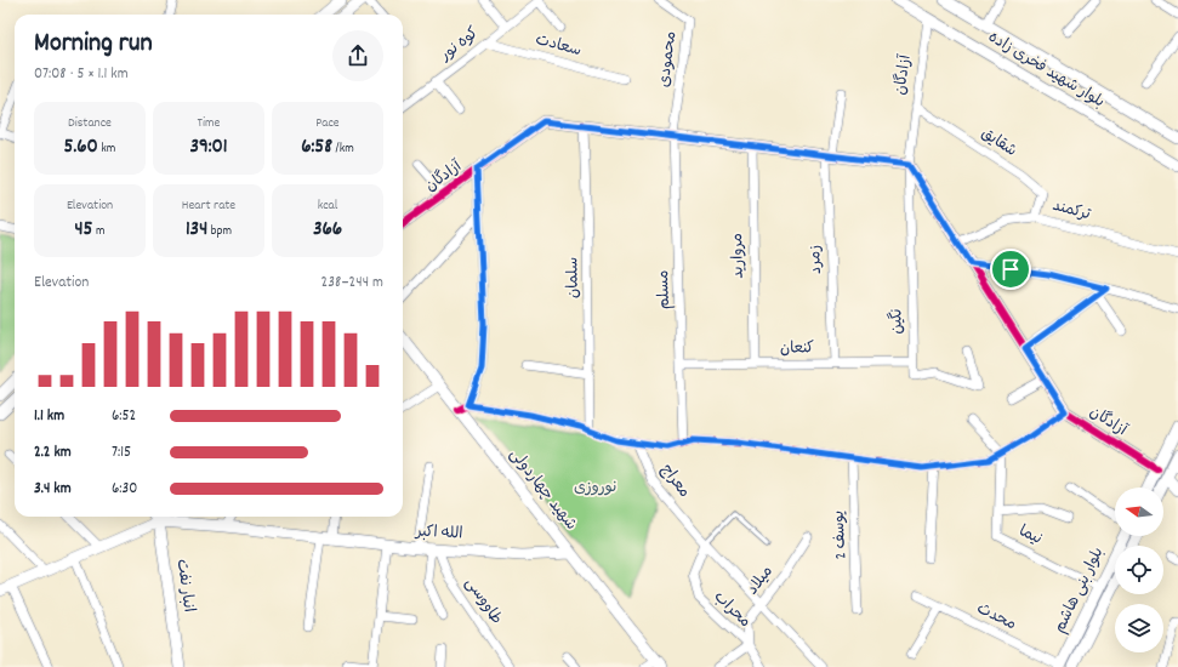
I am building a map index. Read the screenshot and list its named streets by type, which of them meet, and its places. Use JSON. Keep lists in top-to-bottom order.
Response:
{
  "streets": {
    "street": [
      "کوه نور",
      "سعادت",
      "محمودی",
      "بلوار شهید فخری زاده",
      "آزادگان",
      "شقایق",
      "ترکمند",
      "مروارید",
      "زمرد",
      "سلمان",
      "مسلم",
      "نگین",
      "کنعان",
      "معراج",
      "شهید چهاردولی",
      "الله اکبر",
      "یوسف 2",
      "نیما",
      "میلاد",
      "انبار نفت",
      "بلوار بنی هاشم",
      "طاووسی",
      "محراب",
      "محدث"
    ]
  },
  "crossings": [
    ["کوه نور", "سعادت"],
    ["محمودی", "آزادگان"],
    ["محمودی", "مسلم"],
    ["بلوار شهید فخری زاده", "آزادگان"],
    ["آزادگان", "شقایق"],
    ["آزادگان", "ترکمند"],
    ["آزادگان", "مروارید"],
    ["آزادگان", "زمرد"],
    ["آزادگان", "سلمان"],
    ["آزادگان", "مسلم"],
    ["آزادگان", "نگین"],
    ["شقایق", "ترکمند"],
    ["مروارید", "کنعان"],
    ["زمرد", "کنعان"],
    ["مسلم", "کنعان"],
    ["نگین", "کنعان"],
    ["معراج", "میلاد"],
    ["معراج", "محراب"],
    ["شهید چهاردولی", "الله اکبر"],
    ["الله اکبر", "انبار نفت"],
    ["الله اکبر", "طاووسی"],
    ["نیما", "بلوار بنی هاشم"],
    ["میلاد", "محراب"],
    ["بلوار بنی هاشم", "محدث"]
  ],
  "parks": ["نوروزی"],
  "north": "left",
  "page": {
    "heading": ["Morning run", "07:08 · 5 × 1.1 km"],
    "stats": [
      ["Distance", "5.60 km"],
      ["Time", "39:01"],
      ["Pace", "6:58 /km"],
      ["Elevation", "45 m"],
      ["Heart rate", "134 bpm"],
      ["kcal", "366"]
    ],
    "chart": ["Elevation", "238–244 m"],
    "list": [
      {
        "name": "1.1 km",
        "note": "6:52"
      },
      {
        "name": "2.2 km",
        "note": "7:15"
      },
      {
        "name": "3.4 km",
        "note": "6:30"
      }
    ]
  }
}
